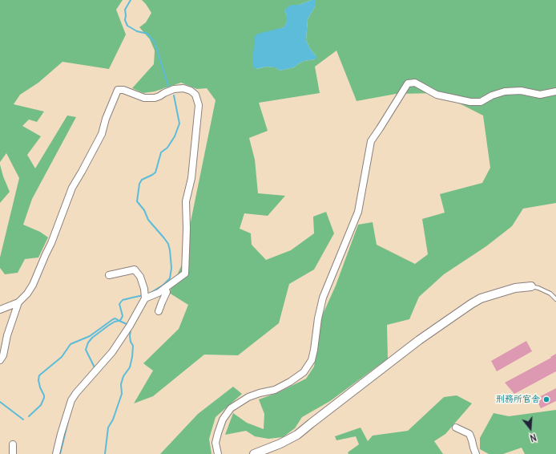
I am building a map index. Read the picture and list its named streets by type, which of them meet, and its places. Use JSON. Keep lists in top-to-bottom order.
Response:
{
  "places": ["刑務所官舎"],
  "north": "bottom"
}
